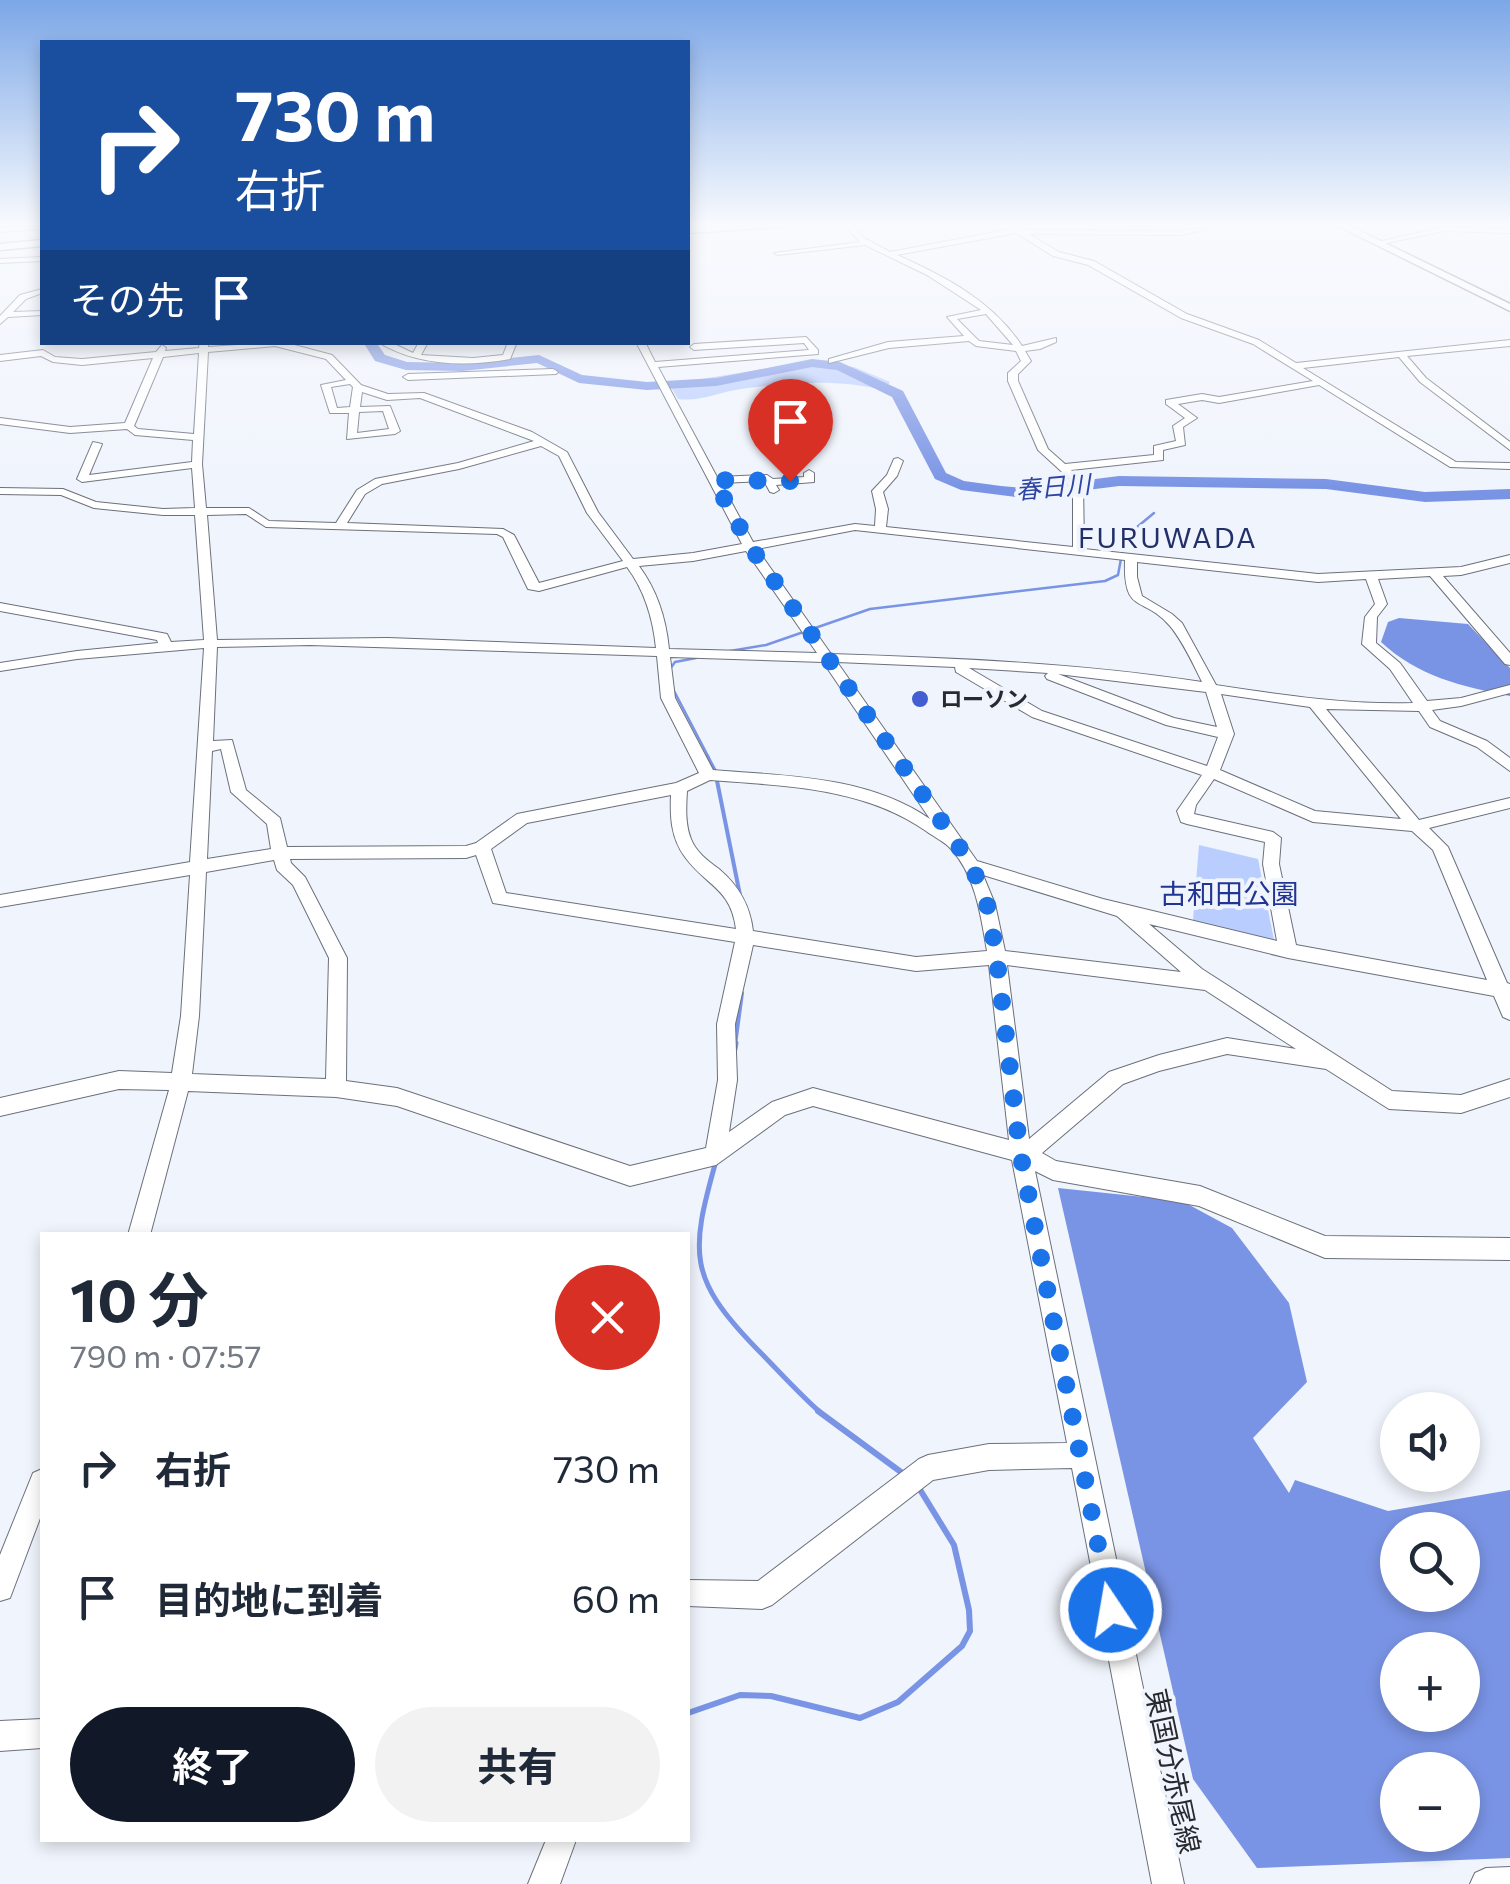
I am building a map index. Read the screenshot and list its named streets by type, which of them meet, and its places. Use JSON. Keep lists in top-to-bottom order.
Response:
{
  "streets": {
    "street": ["東国分赤尾線"]
  },
  "districts": ["FURUWADA"],
  "water": ["春日川"],
  "parks": ["古和田公園"],
  "places": ["ローソン"],
  "page": {
    "turn": ["730 m", "右折"],
    "then": "その先",
    "heading": ["10 分", "790 m · 07:57"],
    "map_buttons": ["+", "−"],
    "list": [
      {
        "name": "右折",
        "value": "730 m"
      },
      {
        "name": "目的地に到着",
        "value": "60 m"
      }
    ],
    "buttons": ["終了", "共有"]
  }
}
